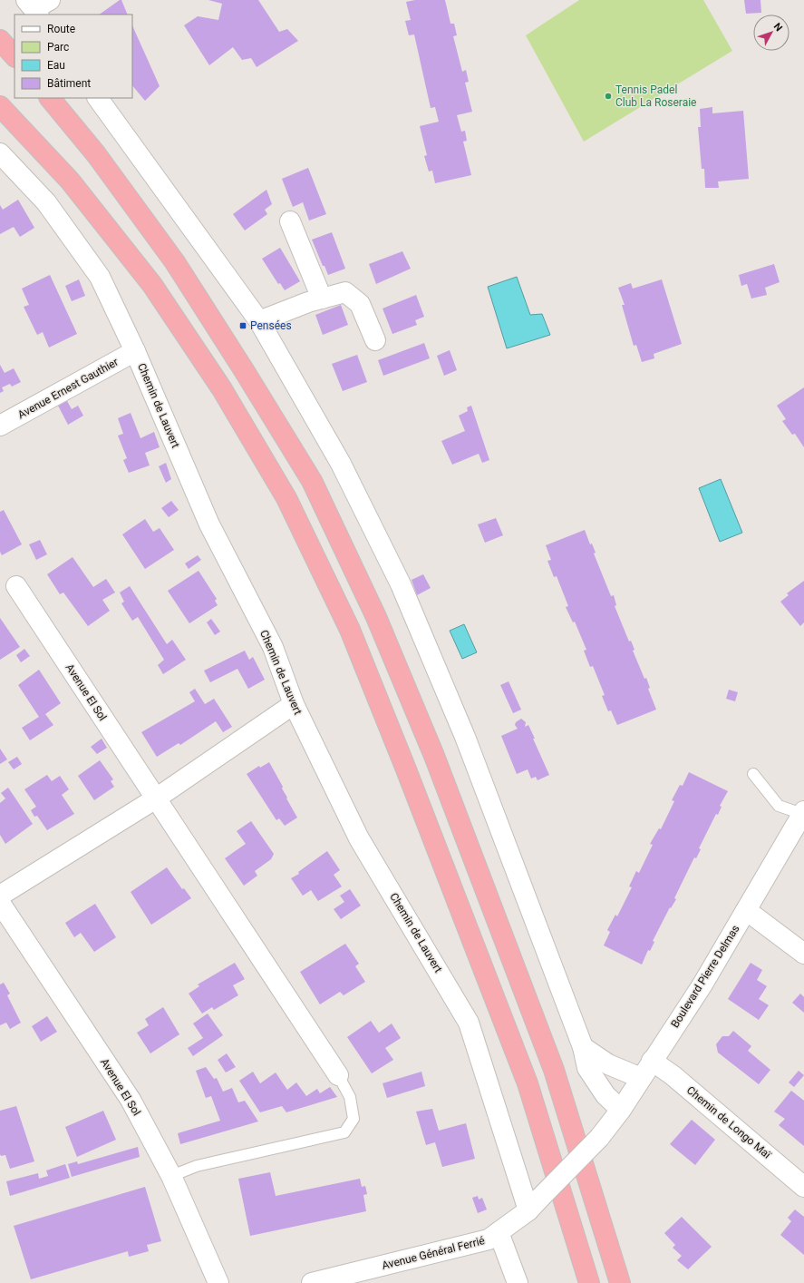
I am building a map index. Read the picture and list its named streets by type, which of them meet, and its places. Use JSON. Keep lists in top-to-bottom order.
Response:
{
  "streets": {
    "street": [
      "Avenue Ernest Gauthier",
      "Chemin de Lauvert",
      "Avenue El Sol",
      "Boulevard Pierre Delmas",
      "Chemin de Longo Maï",
      "Avenue Général Ferrié"
    ]
  },
  "crossings": [
    ["Avenue Ernest Gauthier", "Chemin de Lauvert"],
    ["Chemin de Lauvert", "Avenue Général Ferrié"],
    ["Boulevard Pierre Delmas", "Chemin de Longo Maï"],
    ["Boulevard Pierre Delmas", "Avenue Général Ferrié"]
  ],
  "places": {
    "other": ["Tennis Padel Club La Roseraie"],
    "transit": ["Pensées"]
  },
  "legend": [
    "Route",
    "Parc",
    "Eau",
    "Bâtiment"
  ],
  "north": "top right"
}
